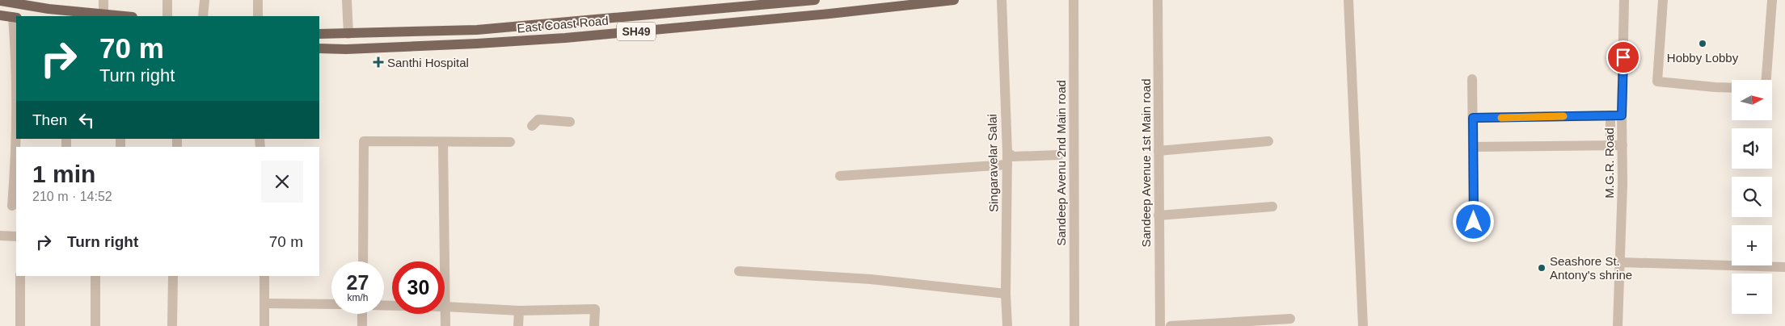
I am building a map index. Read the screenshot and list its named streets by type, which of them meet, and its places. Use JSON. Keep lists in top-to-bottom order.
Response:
{
  "streets": {
    "main road": ["East Coast Road", "SH49"],
    "street": [
      "Singaravelar Salai",
      "Sandeep Avenu 2nd Main road",
      "Sandeep Avenue 1st Main road",
      "M.G.R. Road"
    ]
  },
  "places": {
    "other": ["Hobby Lobby", "Seashore St. Antony's shrine"],
    "health": ["Santhi Hospital"]
  },
  "north": "right",
  "page": {
    "turn": ["70 m", "Turn right"],
    "map_buttons": ["+", "−"],
    "then": "Then",
    "heading": ["1 min", "210 m · 14:52"],
    "list": [
      {
        "name": "Turn right",
        "value": "70 m"
      }
    ],
    "speed": "27 km/h",
    "limit": "30"
  }
}
